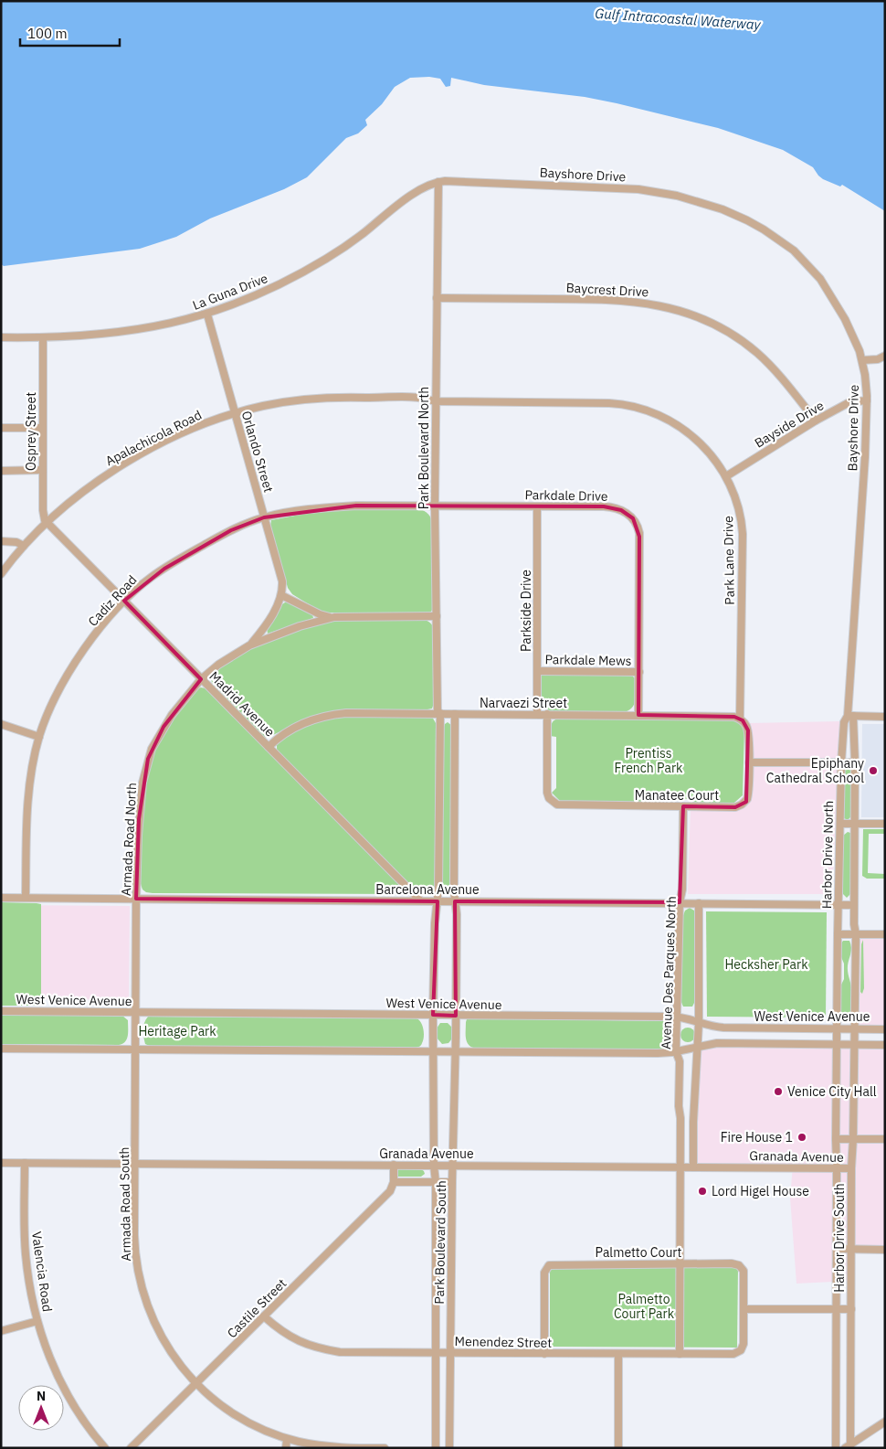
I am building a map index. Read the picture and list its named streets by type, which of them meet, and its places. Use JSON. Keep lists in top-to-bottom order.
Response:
{
  "streets": {
    "street": [
      "Bayshore Drive",
      "Baycrest Drive",
      "La Guna Drive",
      "Bayside Drive",
      "Osprey Street",
      "Apalachicola Road",
      "Park Boulevard North",
      "Orlando Street",
      "Parkdale Drive",
      "Park Lane Drive",
      "Cadiz Road",
      "Parkside Drive",
      "Parkdale Mews",
      "Narvaezi Street",
      "Madrid Avenue",
      "Manatee Court",
      "Armada Road North",
      "Harbor Drive North",
      "Barcelona Avenue",
      "Avenue Des Parques North",
      "West Venice Avenue",
      "Granada Avenue",
      "Armada Road South",
      "Harbor Drive South",
      "Park Boulevard South",
      "Palmetto Court",
      "Valencia Road",
      "Castile Street",
      "Menendez Street"
    ]
  },
  "crossings": [
    ["Bayshore Drive", "La Guna Drive"],
    ["Bayshore Drive", "Bayside Drive"],
    ["Bayshore Drive", "Park Boulevard North"],
    ["Bayshore Drive", "Harbor Drive North"],
    ["Baycrest Drive", "Bayside Drive"],
    ["Baycrest Drive", "Park Boulevard North"],
    ["La Guna Drive", "Osprey Street"],
    ["La Guna Drive", "Park Boulevard North"],
    ["La Guna Drive", "Orlando Street"],
    ["Bayside Drive", "Park Lane Drive"],
    ["Osprey Street", "Apalachicola Road"],
    ["Osprey Street", "Madrid Avenue"],
    ["Apalachicola Road", "Park Boulevard North"],
    ["Apalachicola Road", "Orlando Street"],
    ["Apalachicola Road", "Park Lane Drive"],
    ["Apalachicola Road", "Madrid Avenue"],
    ["Park Boulevard North", "Parkdale Drive"],
    ["Park Boulevard North", "Park Lane Drive"],
    ["Park Boulevard North", "Cadiz Road"],
    ["Park Boulevard North", "Narvaezi Street"],
    ["Park Boulevard North", "Armada Road North"],
    ["Park Boulevard North", "Barcelona Avenue"],
    ["Park Boulevard North", "West Venice Avenue"],
    ["Park Boulevard North", "Park Boulevard South"],
    ["Orlando Street", "Cadiz Road"],
    ["Parkdale Drive", "Cadiz Road"],
    ["Parkdale Drive", "Parkside Drive"],
    ["Parkdale Drive", "Parkdale Mews"],
    ["Parkdale Drive", "Narvaezi Street"],
    ["Park Lane Drive", "Narvaezi Street"],
    ["Cadiz Road", "Madrid Avenue"],
    ["Cadiz Road", "Barcelona Avenue"],
    ["Parkside Drive", "Parkdale Mews"],
    ["Parkside Drive", "Narvaezi Street"],
    ["Narvaezi Street", "Madrid Avenue"],
    ["Narvaezi Street", "Manatee Court"],
    ["Madrid Avenue", "Armada Road North"],
    ["Madrid Avenue", "Barcelona Avenue"],
    ["Manatee Court", "Avenue Des Parques North"],
    ["Armada Road North", "Barcelona Avenue"],
    ["Armada Road North", "West Venice Avenue"],
    ["Armada Road North", "Armada Road South"],
    ["Harbor Drive North", "Barcelona Avenue"],
    ["Harbor Drive North", "West Venice Avenue"],
    ["Harbor Drive North", "Harbor Drive South"],
    ["Barcelona Avenue", "Avenue Des Parques North"],
    ["Avenue Des Parques North", "West Venice Avenue"],
    ["Avenue Des Parques North", "Granada Avenue"],
    ["Avenue Des Parques North", "Palmetto Court"],
    ["Avenue Des Parques North", "Menendez Street"],
    ["West Venice Avenue", "Harbor Drive South"],
    ["West Venice Avenue", "Park Boulevard South"],
    ["Granada Avenue", "Armada Road South"],
    ["Granada Avenue", "Harbor Drive South"],
    ["Granada Avenue", "Park Boulevard South"],
    ["Granada Avenue", "Valencia Road"],
    ["Armada Road South", "Castile Street"],
    ["Park Boulevard South", "Menendez Street"],
    ["Palmetto Court", "Menendez Street"],
    ["Castile Street", "Menendez Street"]
  ],
  "water": ["Gulf Intracoastal Waterway"],
  "parks": [
    "Prentiss French Park",
    "Hecksher Park",
    "Heritage Park",
    "Palmetto Court Park"
  ],
  "places": [
    "Epiphany Cathedral School",
    "Venice City Hall",
    "Fire House 1",
    "Lord Higel House"
  ],
  "scale_bar": "100 m",
  "north": "top"
}
